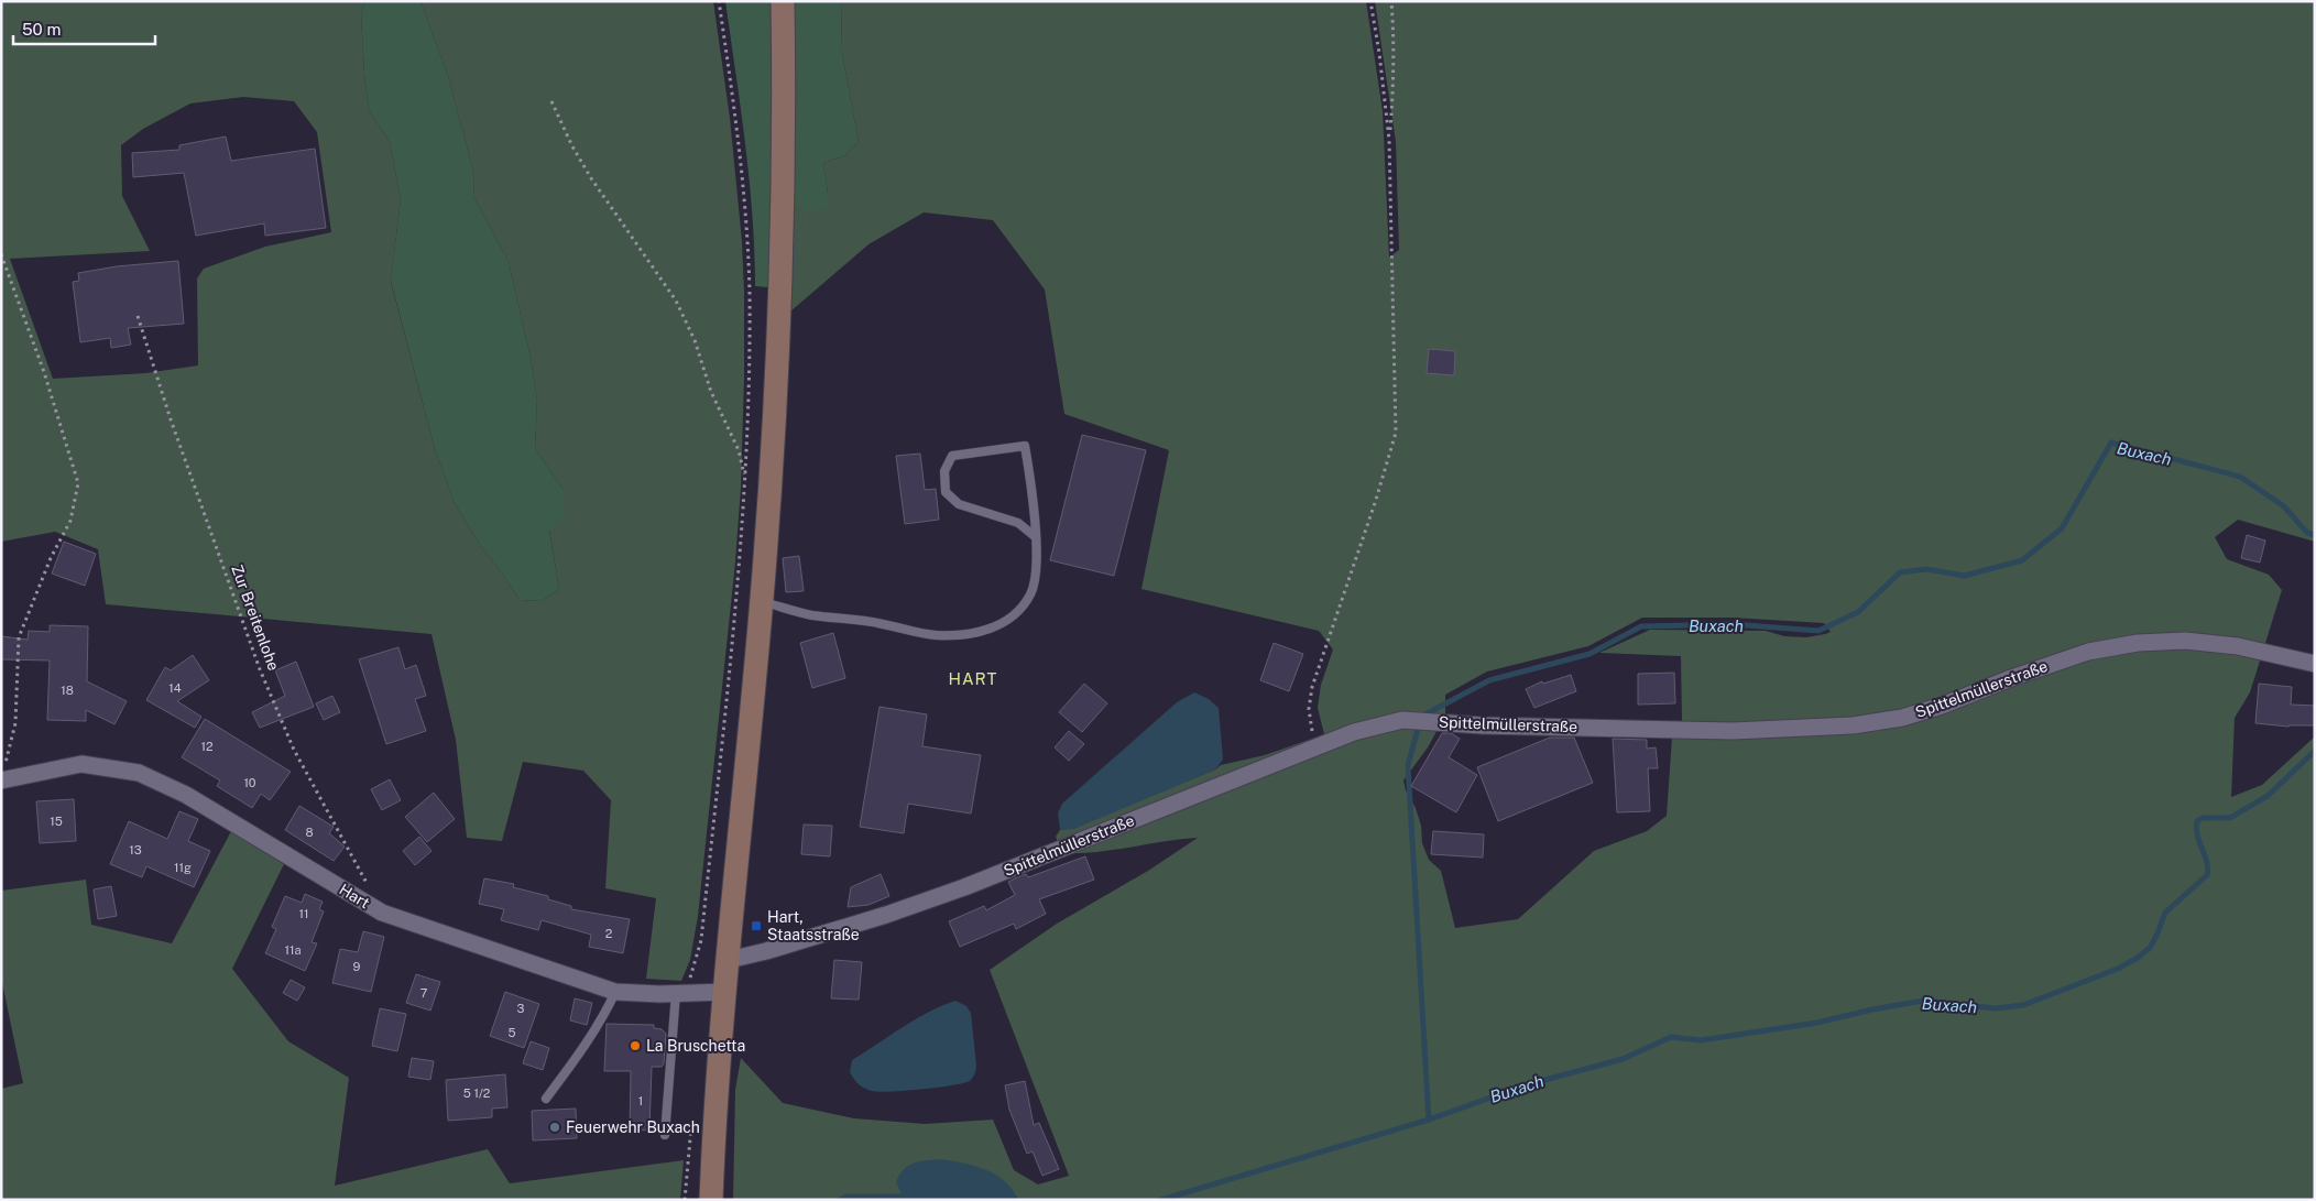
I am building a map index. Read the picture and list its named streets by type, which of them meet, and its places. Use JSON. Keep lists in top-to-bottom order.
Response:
{
  "streets": {
    "street": ["Spittelmüllerstraße", "Hart"],
    "path": ["Zur Breitenlohe"]
  },
  "crossings": [
    ["Zur Breitenlohe", "Hart"]
  ],
  "districts": ["HART"],
  "water": ["Buxach"],
  "places": {
    "transit": ["Hart, Staatsstraße"],
    "other": ["La Bruschetta", "Feuerwehr Buxach"]
  },
  "house_numbers": [
    "14",
    "18",
    "12",
    "10",
    "15",
    "8",
    "13",
    "11g",
    "11",
    "2",
    "11a",
    "9",
    "7",
    "3",
    "5",
    "5 1/2",
    "1"
  ],
  "scale_bar": "50 m"
}
